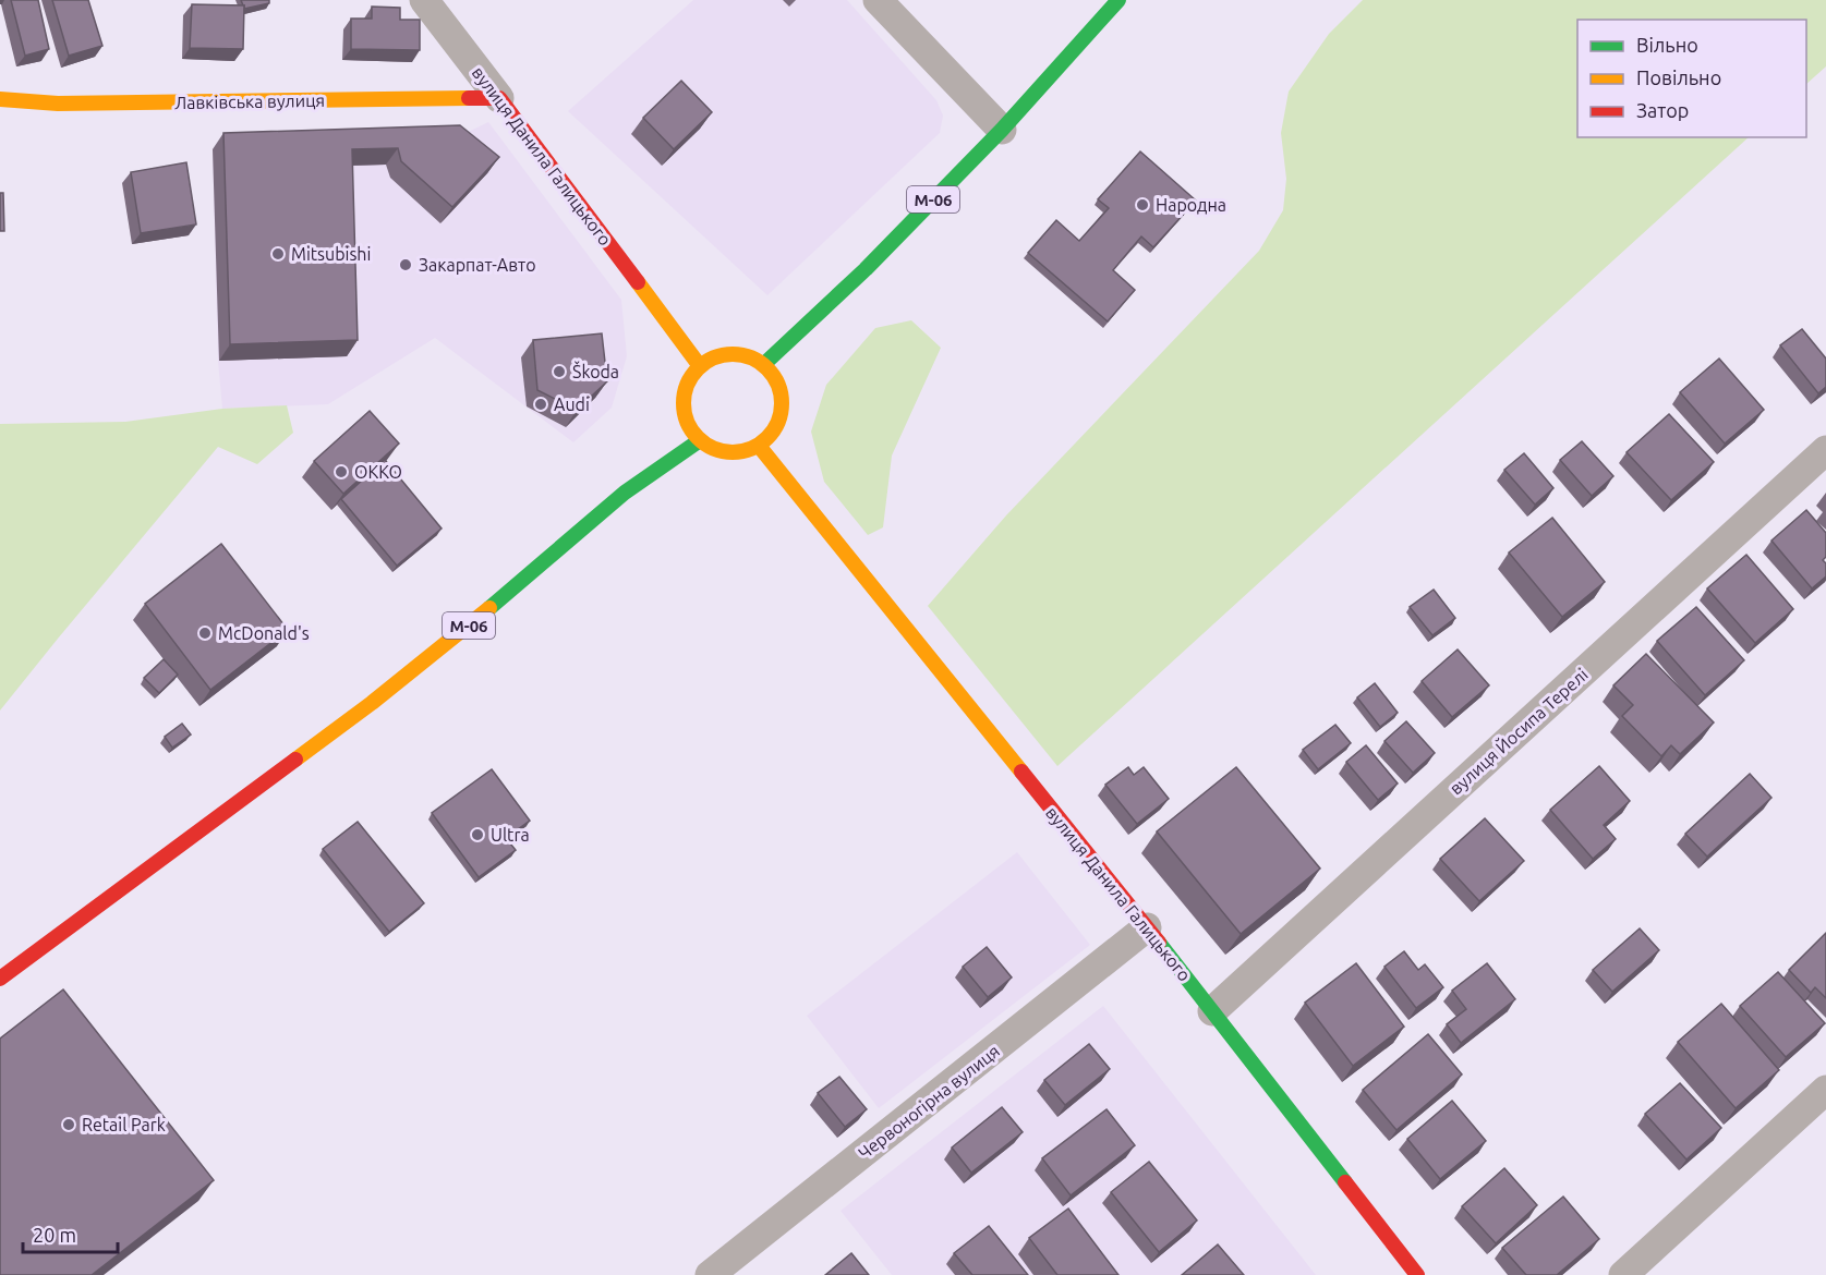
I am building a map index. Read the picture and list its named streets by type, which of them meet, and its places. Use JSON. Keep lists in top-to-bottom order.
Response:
{
  "streets": {
    "main road": ["Лавківська вулиця", "вулиця Данила Галицького", "М-06"],
    "street": ["вулиця Йосипа Терелі", "Червоногірна вулиця"]
  },
  "crossings": [
    ["Лавківська вулиця", "вулиця Данила Галицького"],
    ["вулиця Данила Галицького", "М-06"],
    ["вулиця Данила Галицького", "вулиця Йосипа Терелі"],
    ["вулиця Данила Галицького", "Червоногірна вулиця"]
  ],
  "places": [
    "Народна",
    "Mitsubishi",
    "Закарпат-Авто",
    "Škoda",
    "Audi",
    "ОККО",
    "McDonald's",
    "Ultra",
    "Retail Park"
  ],
  "legend": ["Вільно", "Повільно", "Затор"],
  "scale_bar": "20 m"
}
